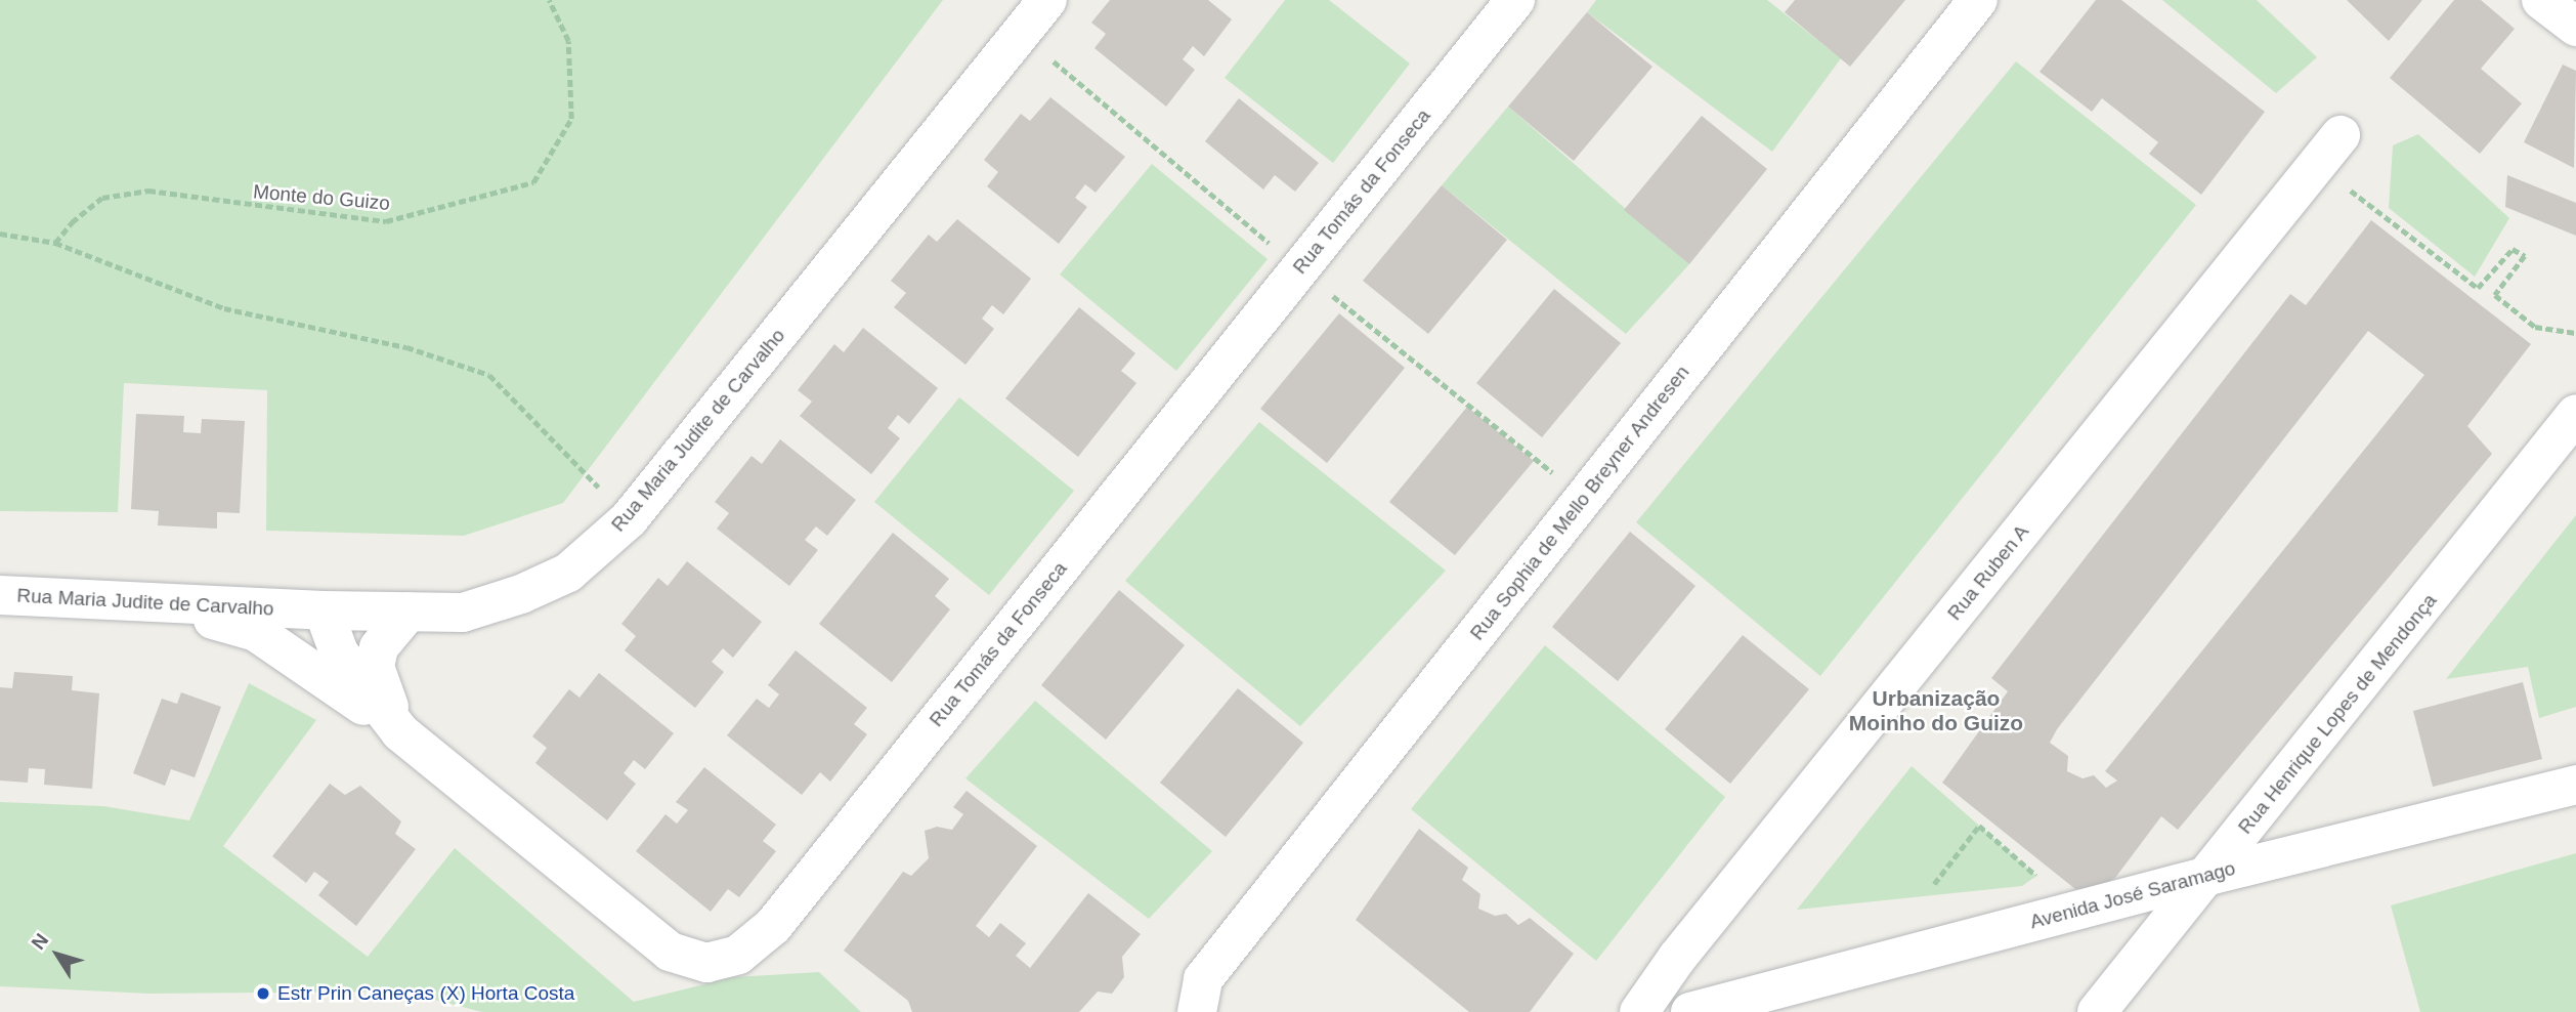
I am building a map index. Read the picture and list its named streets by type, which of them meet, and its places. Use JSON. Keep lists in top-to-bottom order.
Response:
{
  "streets": {
    "street": [
      "Rua Tomás da Fonseca",
      "Rua Maria Judite de Carvalho",
      "Rua Sophia de Mello Breyner Andresen",
      "Rua Ruben A",
      "Rua Henrique Lopes de Mendonça",
      "Avenida José Saramago"
    ],
    "path": ["Monte do Guizo"]
  },
  "crossings": [
    ["Rua Tomás da Fonseca", "Rua Maria Judite de Carvalho"],
    ["Rua Henrique Lopes de Mendonça", "Avenida José Saramago"]
  ],
  "districts": ["Urbanização Moinho do Guizo"],
  "places": ["Estr Prin Caneças (X) Horta Costa"],
  "north": "top left"
}
